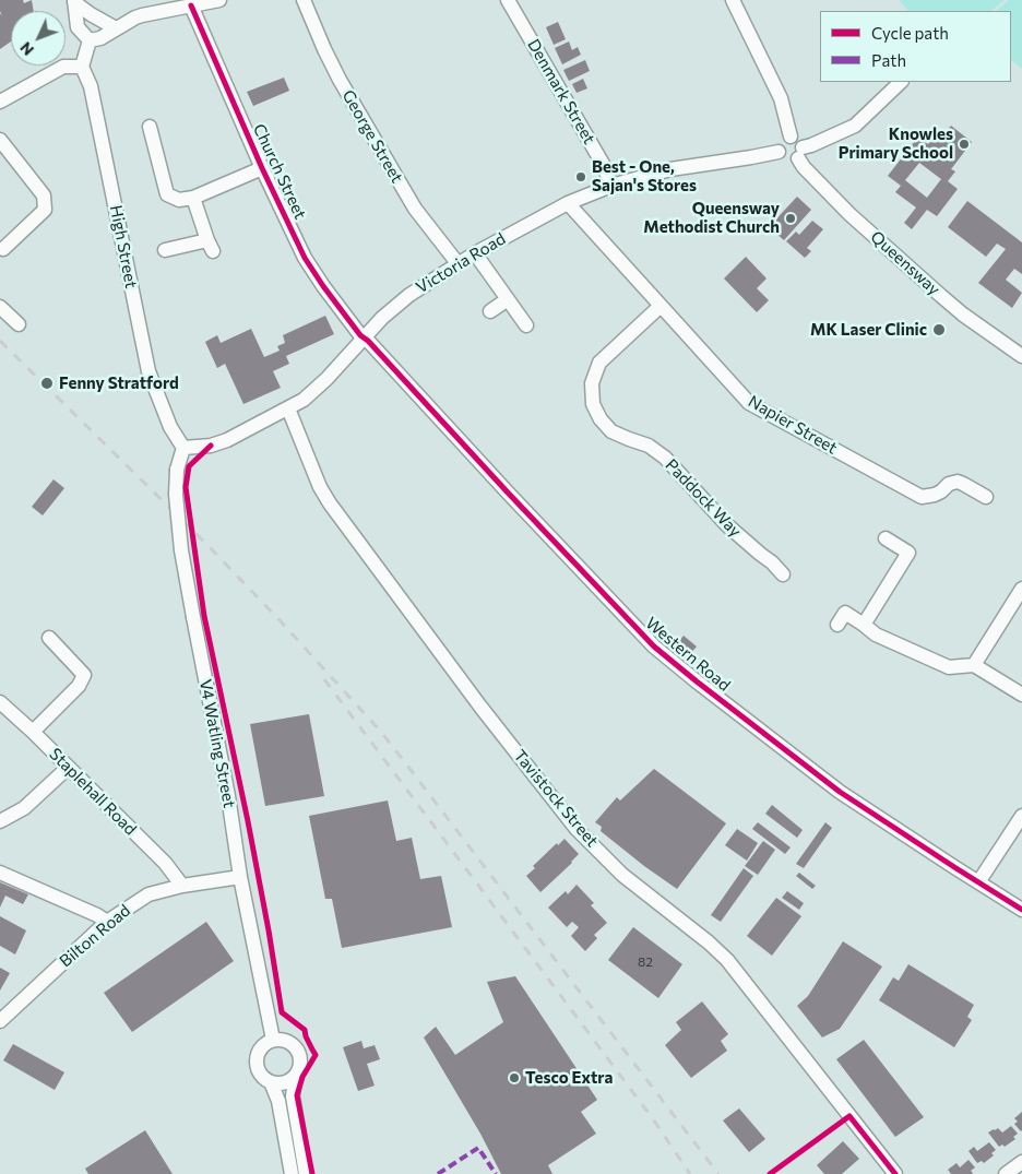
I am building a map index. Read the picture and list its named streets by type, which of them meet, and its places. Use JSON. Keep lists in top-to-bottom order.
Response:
{
  "streets": {
    "street": [
      "Denmark Street",
      "George Street",
      "Church Street",
      "High Street",
      "Victoria Road",
      "Queensway",
      "Napier Street",
      "Paddock Way",
      "Western Road",
      "V4 Watling Street",
      "Staplehall Road",
      "Tavistock Street",
      "Bilton Road"
    ]
  },
  "crossings": [
    ["Denmark Street", "Victoria Road"],
    ["George Street", "Victoria Road"],
    ["Church Street", "Victoria Road"],
    ["Church Street", "Western Road"],
    ["High Street", "Victoria Road"],
    ["High Street", "V4 Watling Street"],
    ["Victoria Road", "Queensway"],
    ["Victoria Road", "Napier Street"],
    ["Victoria Road", "Western Road"],
    ["Victoria Road", "V4 Watling Street"],
    ["Victoria Road", "Tavistock Street"],
    ["Napier Street", "Paddock Way"],
    ["V4 Watling Street", "Bilton Road"],
    ["Staplehall Road", "Bilton Road"]
  ],
  "places": [
    "Knowles Primary School",
    "Best - One, Sajan's Stores",
    "Queensway Methodist Church",
    "MK Laser Clinic",
    "Fenny Stratford",
    "Tesco Extra"
  ],
  "house_numbers": ["82"],
  "legend": ["Cycle path", "Path"],
  "north": "bottom left"
}
